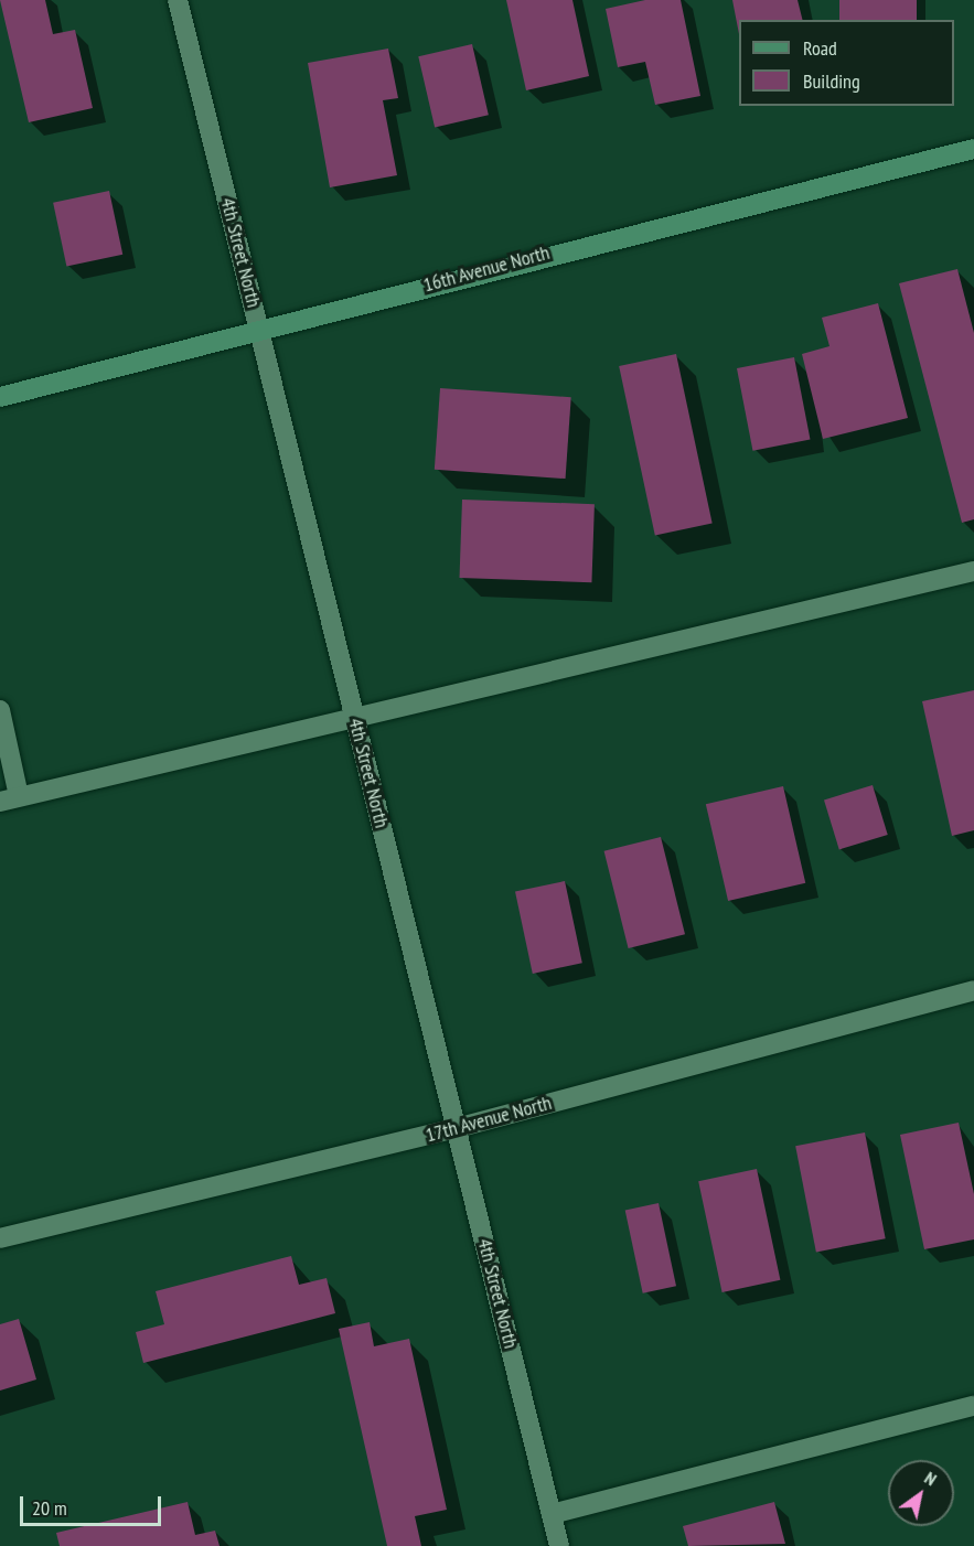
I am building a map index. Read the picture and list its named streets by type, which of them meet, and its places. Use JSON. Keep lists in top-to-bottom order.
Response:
{
  "streets": {
    "main road": ["16th Avenue North"],
    "street": ["4th Street North", "17th Avenue North"]
  },
  "crossings": [
    ["4th Street North", "16th Avenue North"],
    ["4th Street North", "17th Avenue North"]
  ],
  "legend": ["Road", "Building"],
  "scale_bar": "20 m",
  "north": "top right"
}
